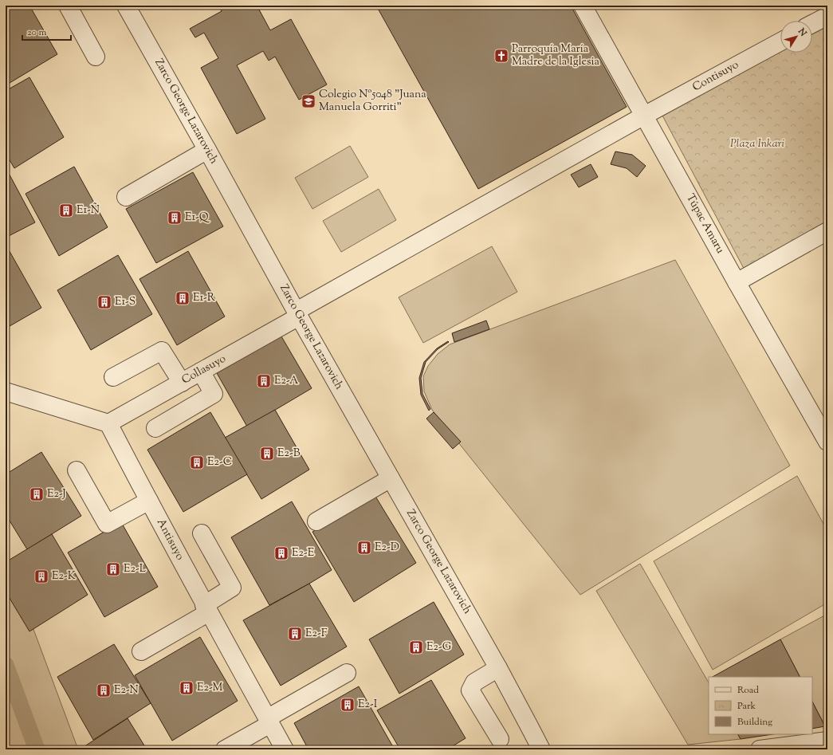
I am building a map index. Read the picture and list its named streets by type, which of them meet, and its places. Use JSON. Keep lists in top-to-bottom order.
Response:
{
  "streets": {
    "street": [
      "Contisuyo",
      "Zarco George Lazarovich",
      "Túpac Amaru",
      "Collasuyo",
      "Antisuyo"
    ]
  },
  "crossings": [
    ["Contisuyo", "Zarco George Lazarovich"],
    ["Contisuyo", "Túpac Amaru"],
    ["Contisuyo", "Collasuyo"],
    ["Zarco George Lazarovich", "Collasuyo"],
    ["Collasuyo", "Antisuyo"]
  ],
  "parks": ["Plaza Inkari"],
  "places": {
    "church": ["Parroquía María Madre de la Iglesia"],
    "school or university": ["Colegio Nº5048 \"Juana Manuela Gorriti\""],
    "building": [
      "E1-Ñ",
      "E1-Q",
      "E1-R",
      "E1-S",
      "E2-A",
      "E2-B",
      "E2-C",
      "E2-J",
      "E2-D",
      "E2-E",
      "E2-L",
      "E2-K",
      "E2-F",
      "E2-G",
      "E2-M",
      "E2-N",
      "E2-I"
    ]
  },
  "legend": ["Road", "Park", "Building"],
  "scale_bar": "20 m",
  "north": "top right"
}
